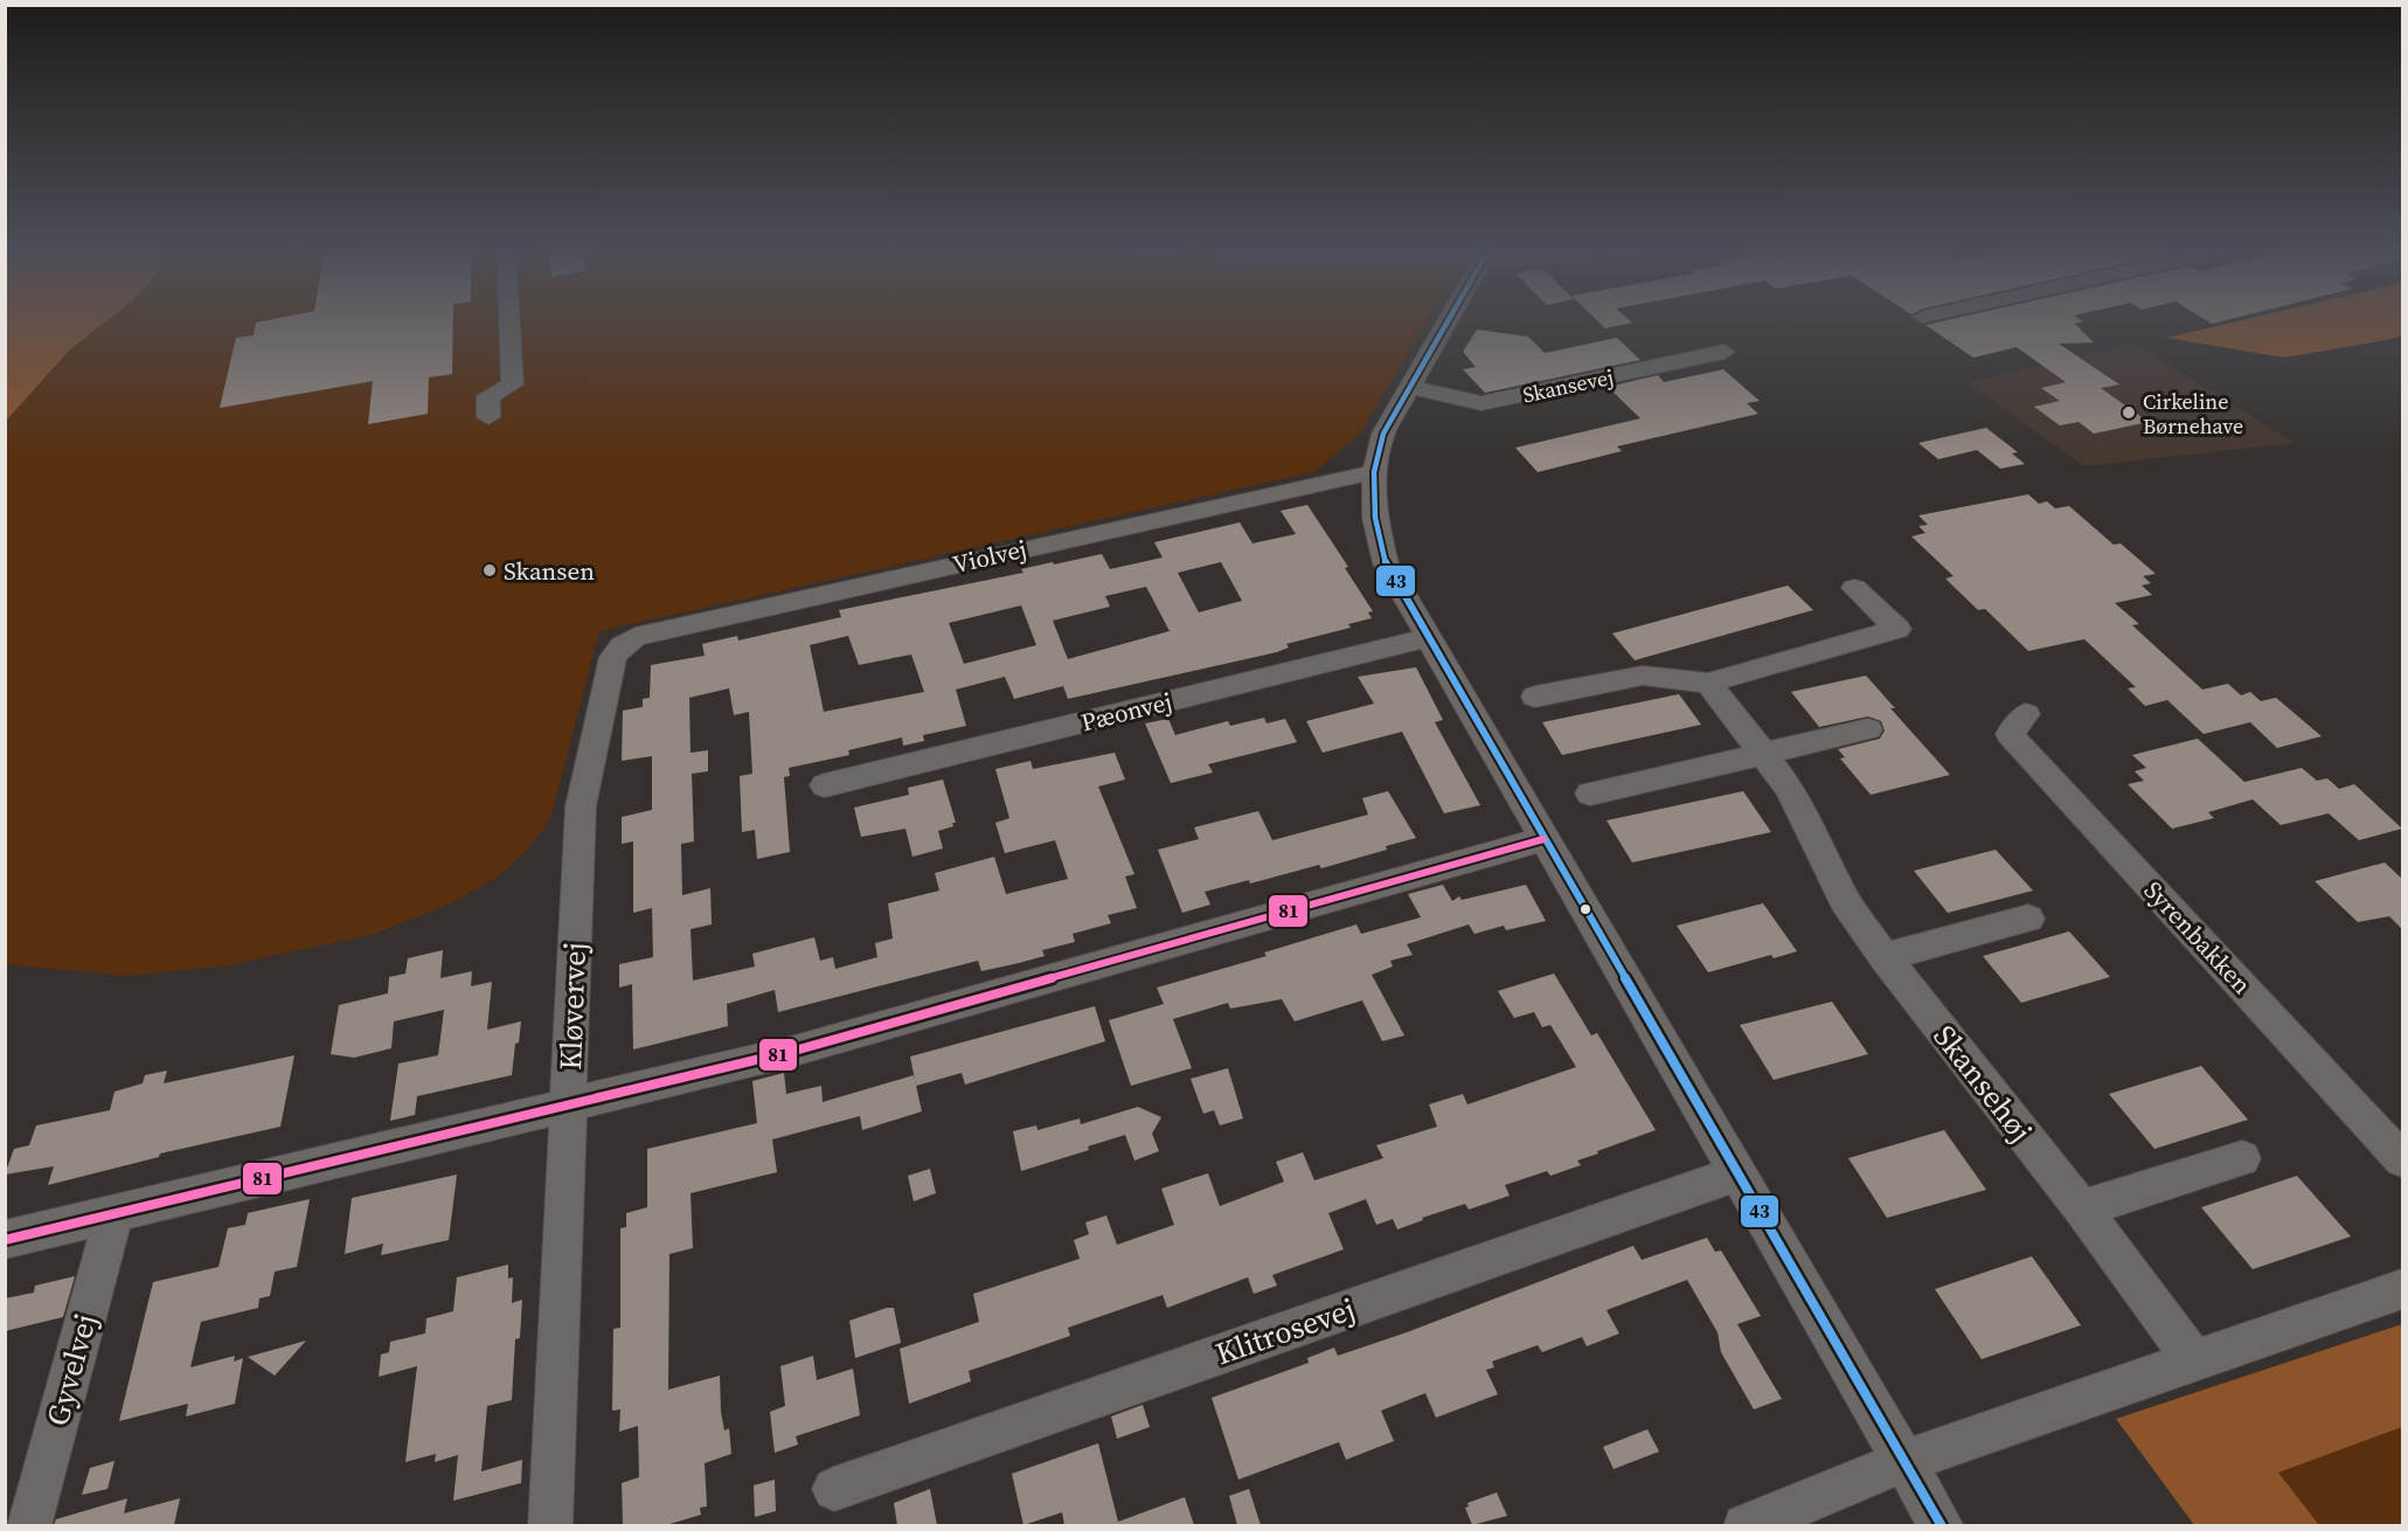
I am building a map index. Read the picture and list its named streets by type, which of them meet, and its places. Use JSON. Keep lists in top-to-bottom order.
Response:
{
  "streets": {
    "street": [
      "Skansevej",
      "Violvej",
      "Pæonvej",
      "Syrenbakken",
      "Kløvervej",
      "Skansehøj",
      "Klitrosevej",
      "Gyvelvej"
    ]
  },
  "crossings": [
    ["Violvej", "Kløvervej"]
  ],
  "places": ["Cirkeline Børnehave", "Skansen"],
  "lines": ["transit line 43", "transit line 81"]
}
